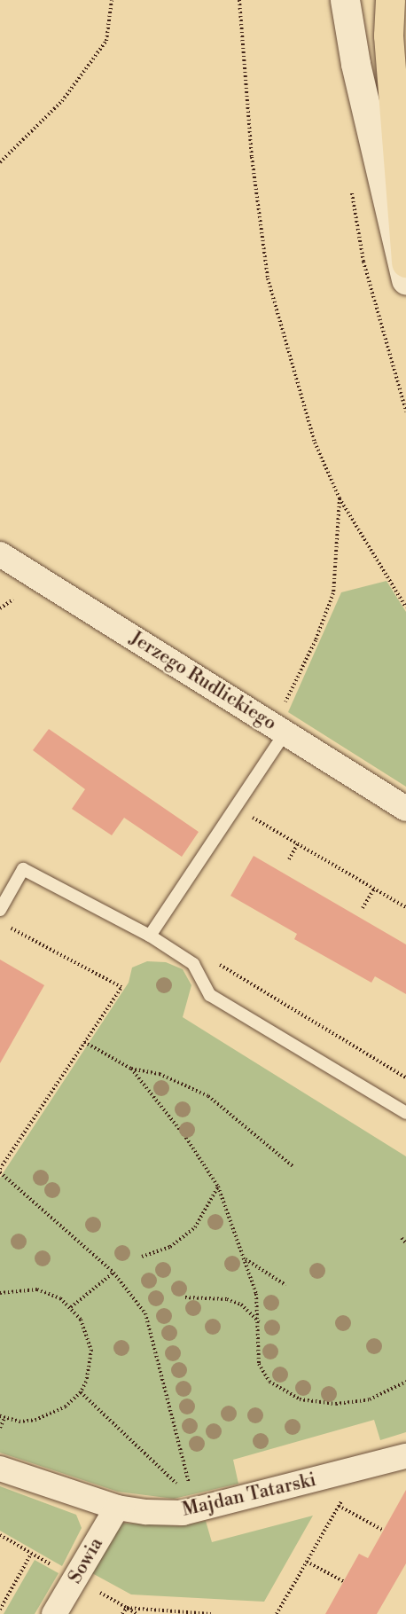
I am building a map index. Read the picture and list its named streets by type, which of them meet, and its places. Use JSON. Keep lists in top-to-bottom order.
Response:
{
  "streets": {
    "street": ["Jerzego Rudlickiego", "Majdan Tatarski", "Sowia"]
  },
  "crossings": [
    ["Majdan Tatarski", "Sowia"]
  ]
}
